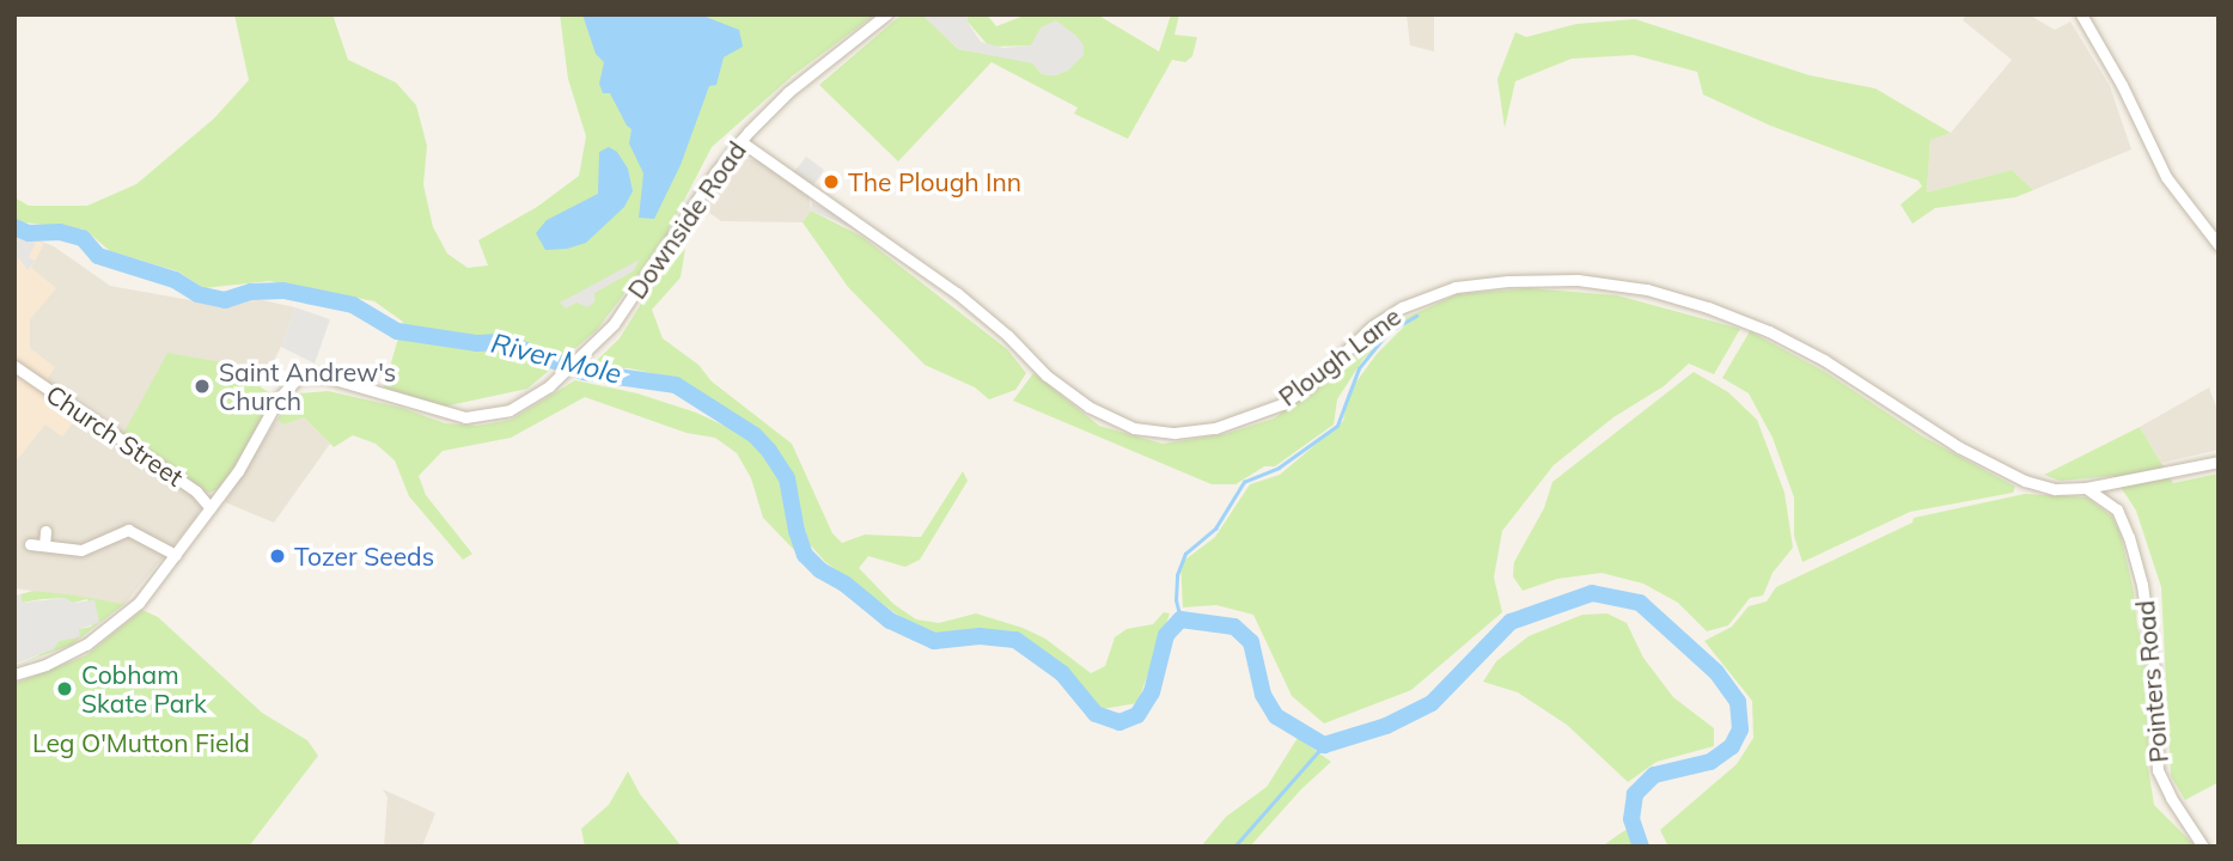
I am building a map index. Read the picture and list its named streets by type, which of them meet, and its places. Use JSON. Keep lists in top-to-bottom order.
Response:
{
  "streets": {
    "street": [
      "Downside Road",
      "Plough Lane",
      "Church Street",
      "Pointers Road"
    ]
  },
  "crossings": [
    ["Downside Road", "Plough Lane"],
    ["Downside Road", "Church Street"]
  ],
  "water": ["River Mole"],
  "parks": ["Leg O'Mutton Field"],
  "places": [
    "The Plough Inn",
    "Saint Andrew's Church",
    "Tozer Seeds",
    "Cobham Skate Park"
  ]
}
